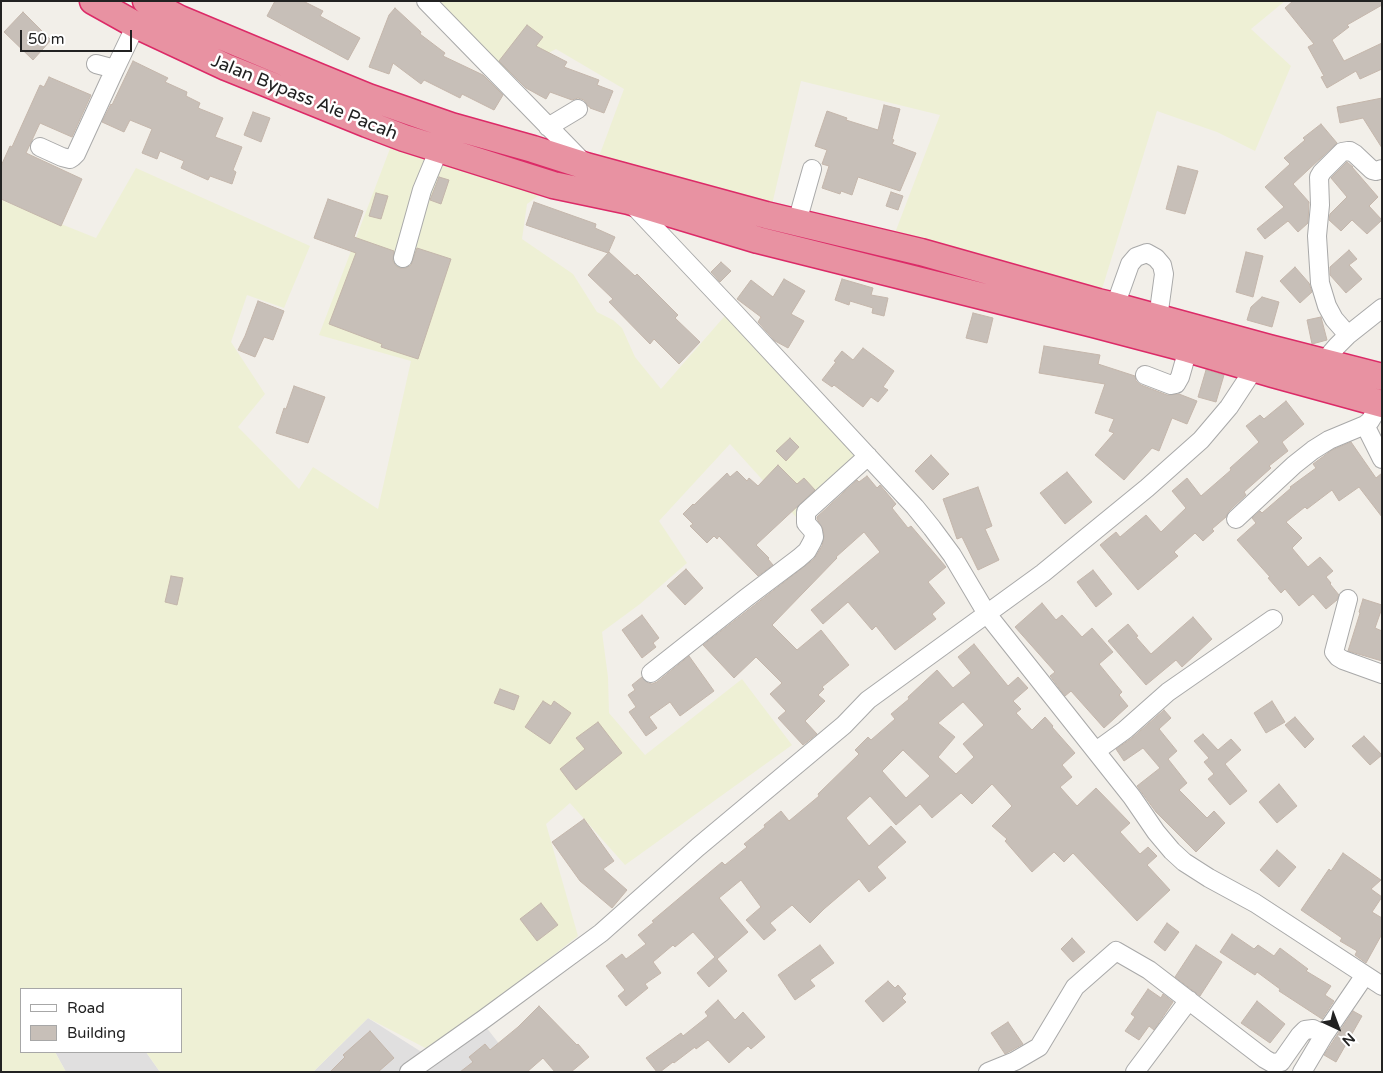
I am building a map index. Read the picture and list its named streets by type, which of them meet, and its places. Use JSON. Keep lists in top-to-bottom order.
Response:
{
  "streets": {
    "highway": ["Jalan Bypass Aie Pacah"]
  },
  "legend": ["Road", "Building"],
  "scale_bar": "50 m",
  "north": "bottom right"
}
